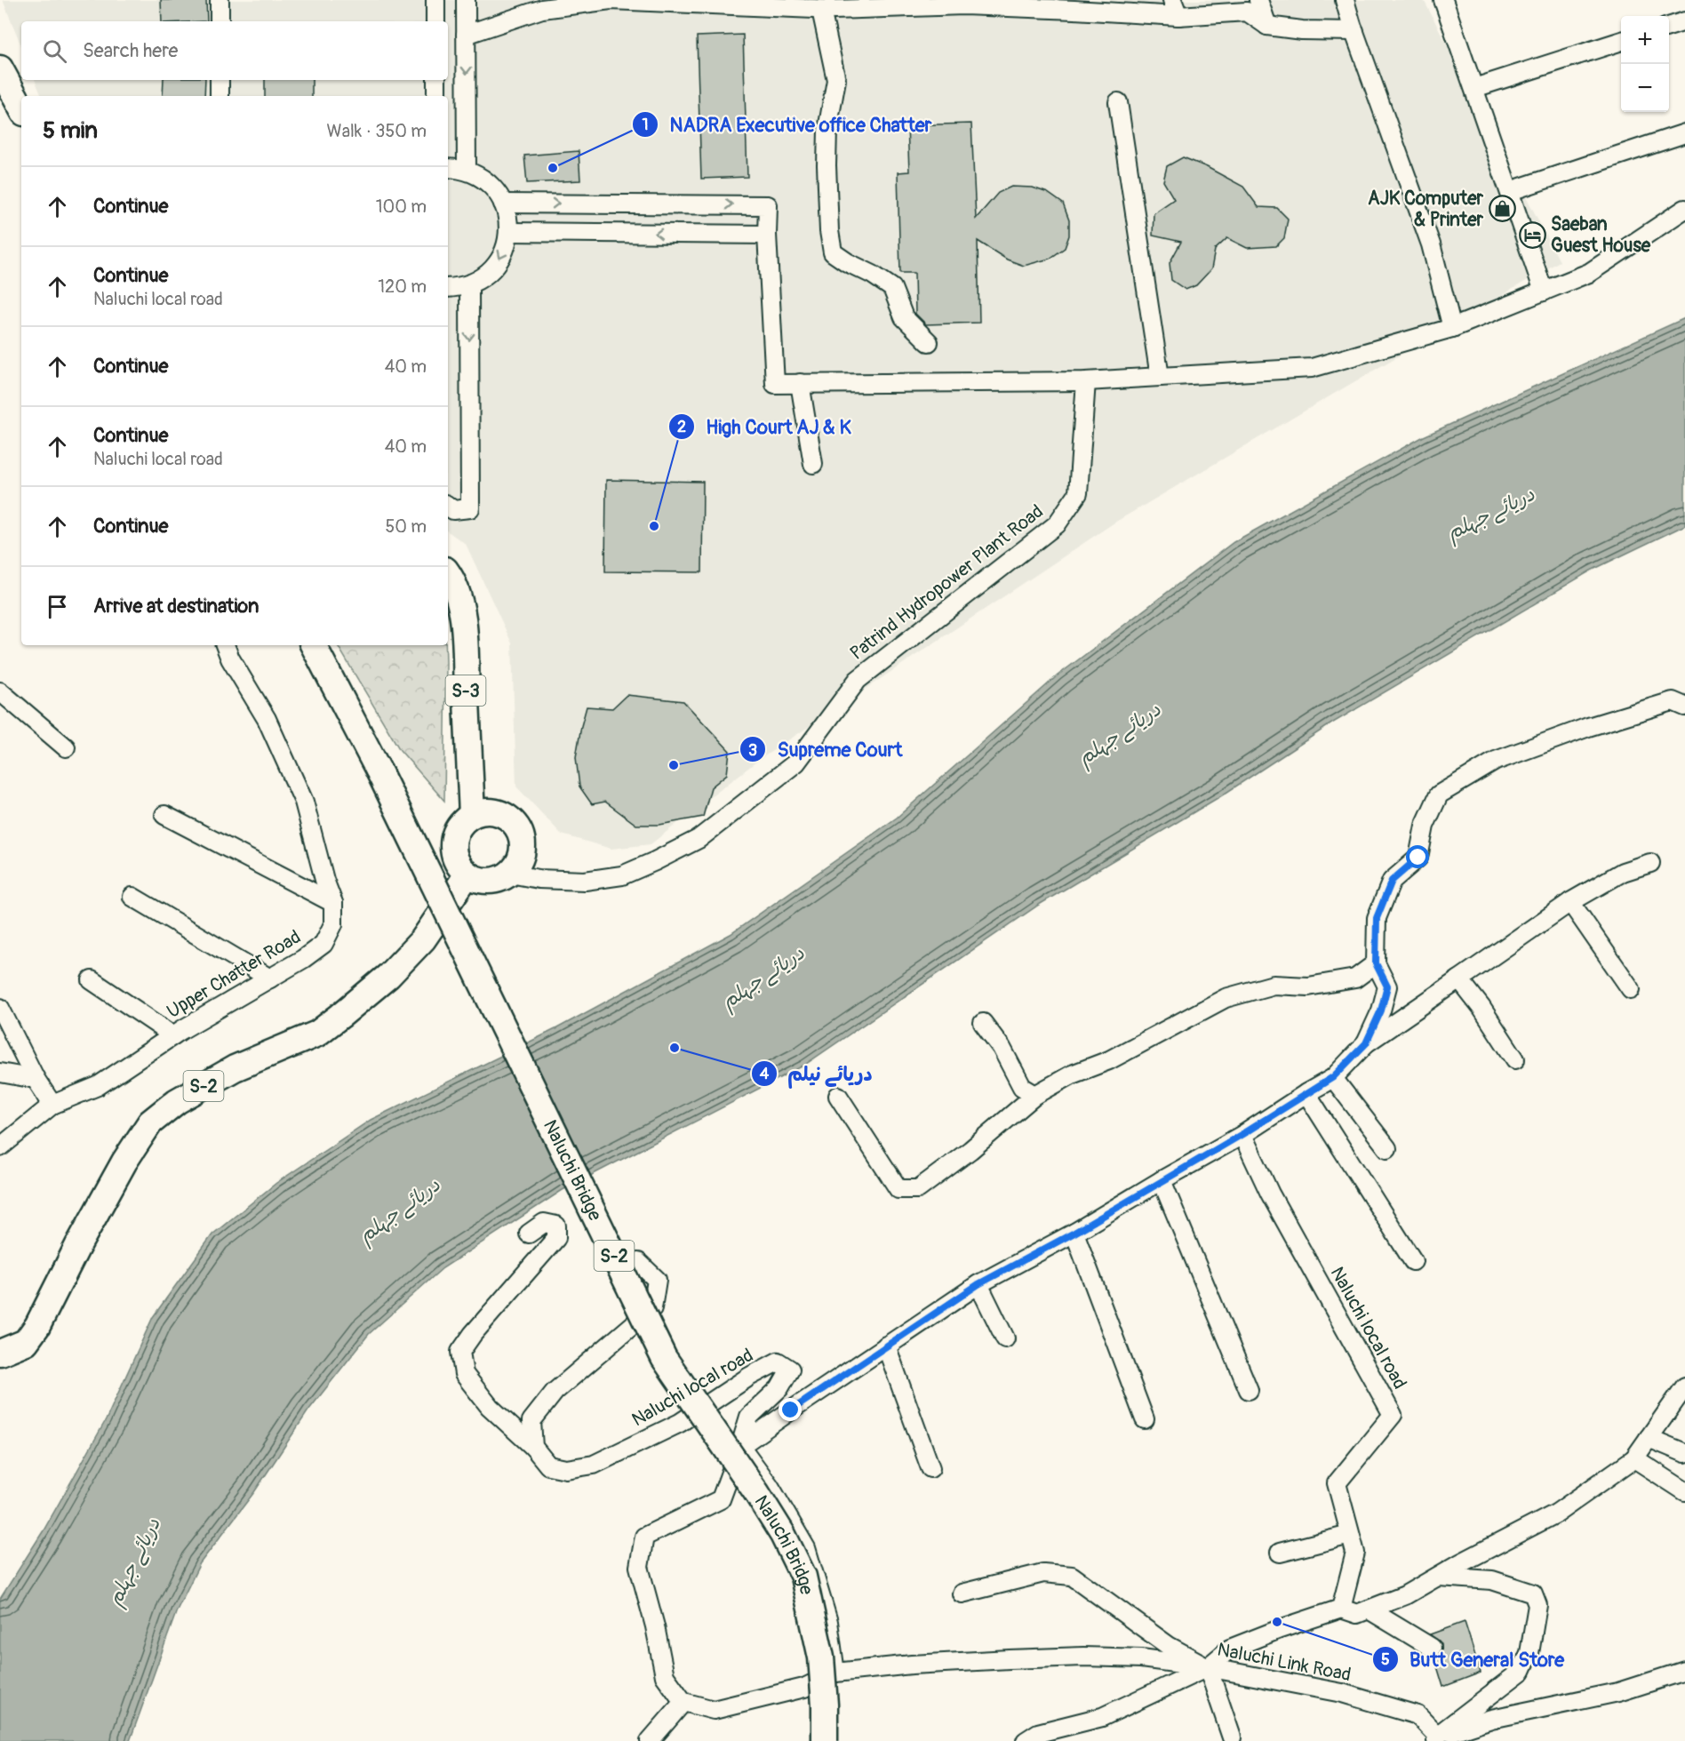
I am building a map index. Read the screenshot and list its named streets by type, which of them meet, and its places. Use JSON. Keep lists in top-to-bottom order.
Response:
{
  "streets": {
    "highway": ["S-3", "S-2", "Naluchi Bridge"],
    "street": [
      "Patrind Hydropower Plant Road",
      "Upper Chatter Road",
      "Naluchi local road",
      "Naluchi Link Road"
    ]
  },
  "crossings": [
    ["Patrind Hydropower Plant Road", "S-3"],
    ["Patrind Hydropower Plant Road", "S-2"],
    ["S-3", "S-2"]
  ],
  "water": ["دریائے جہلم"],
  "places": {
    "other": [
      "NADRA Executive office Chatter",
      "High Court AJ & K",
      "Supreme Court",
      "دریائے نیلم",
      "Butt General Store"
    ],
    "shop": ["AJK Computer & Printer"],
    "hotel": ["Saeban Guest House"]
  },
  "page": {
    "map_buttons": ["+", "−"],
    "search": "Search here",
    "heading": ["5 min", "Walk · 350 m"],
    "list": [
      ["Continue", "100 m"],
      ["Continue", "Naluchi local road", "120 m"],
      ["Continue", "40 m"],
      ["Continue", "Naluchi local road", "40 m"],
      ["Continue", "50 m"],
      "Arrive at destination"
    ]
  }
}
